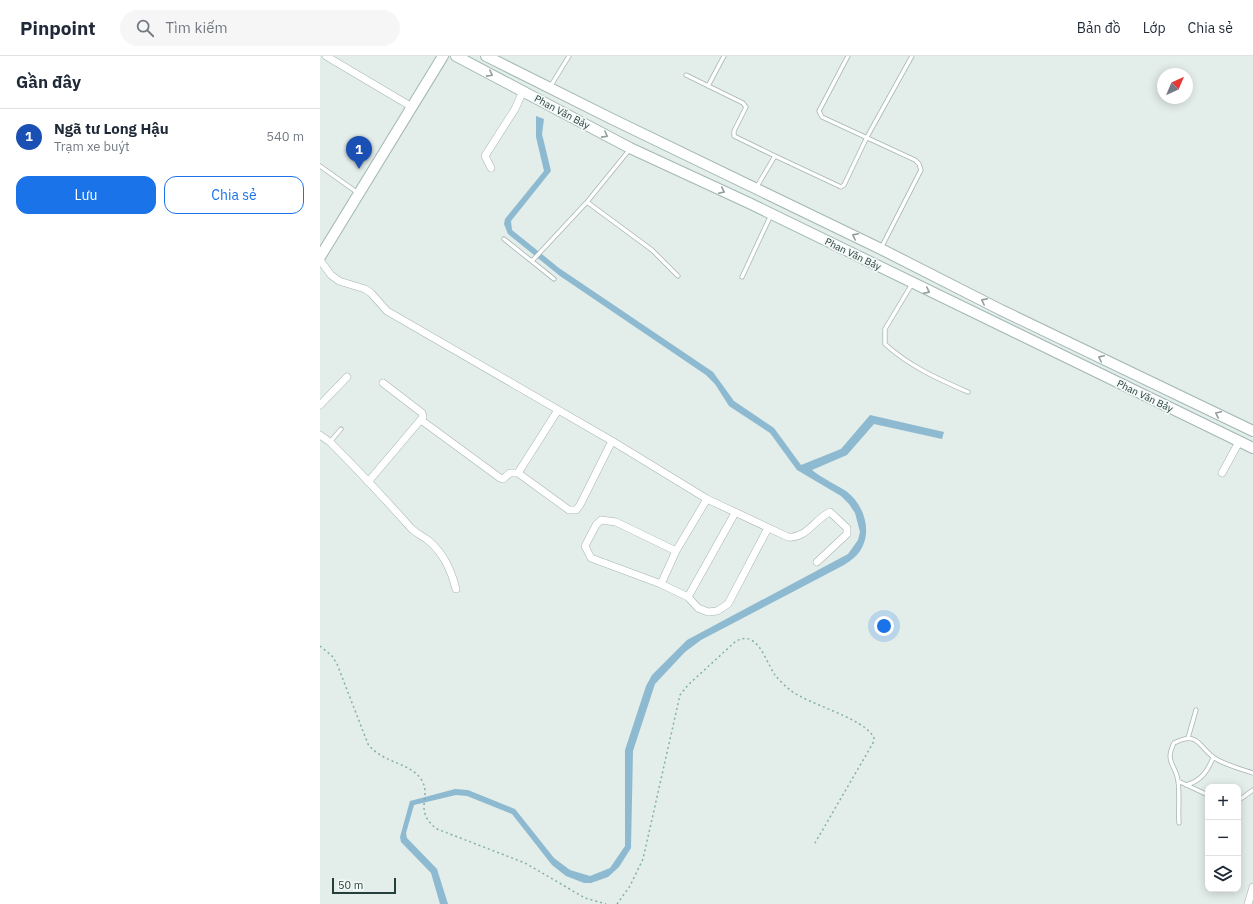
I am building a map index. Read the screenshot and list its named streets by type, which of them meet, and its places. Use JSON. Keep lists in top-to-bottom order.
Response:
{
  "streets": {
    "main road": ["Phan Văn Bảy"]
  },
  "scale_bar": "50 m",
  "north": "top right",
  "page": {
    "header": "Pinpoint",
    "search": "Tìm kiếm",
    "nav": ["Bản đồ", "Lớp", "Chia sẻ"],
    "heading": "Gần đây",
    "list": [
      {
        "mark": "1",
        "name": "Ngã tư Long Hậu",
        "note": "Trạm xe buýt",
        "value": "540 m"
      }
    ],
    "pins": "1",
    "buttons": ["Lưu", "Chia sẻ"],
    "map_buttons": ["+", "−"],
    "scale": "50 m"
  }
}
